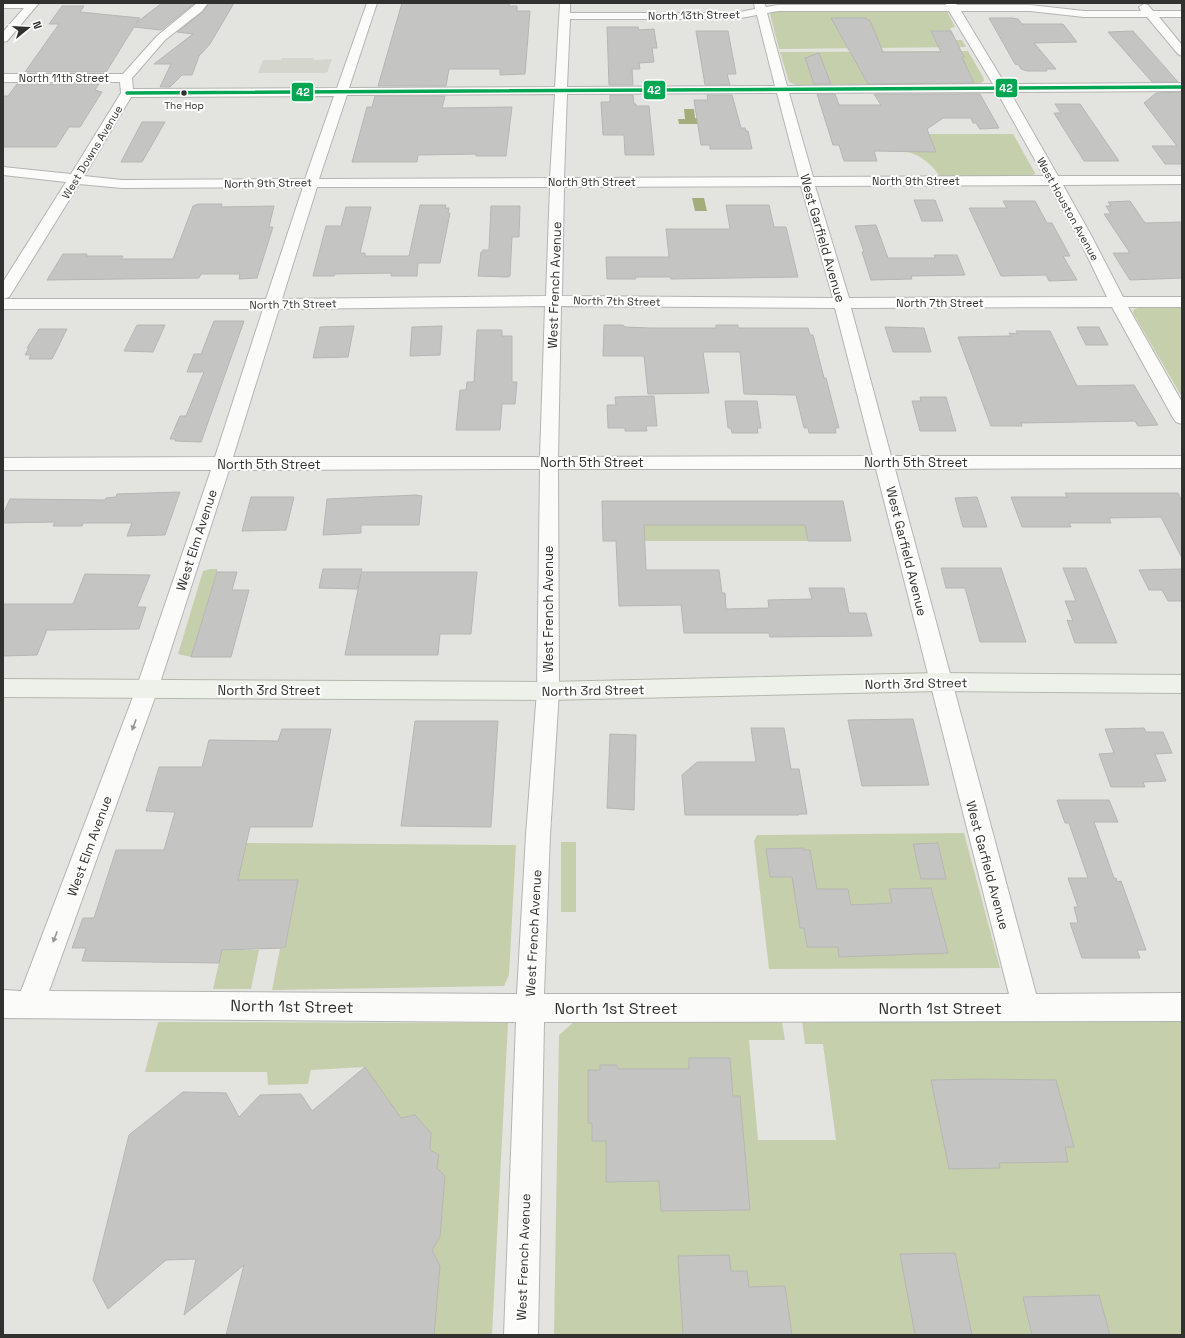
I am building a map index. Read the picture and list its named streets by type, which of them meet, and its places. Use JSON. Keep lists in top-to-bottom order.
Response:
{
  "streets": {
    "main road": ["North 3rd Street"],
    "street": [
      "North 13th Street",
      "North 11th Street",
      "West Downs Avenue",
      "North 9th Street",
      "West Houston Avenue",
      "West Garfield Avenue",
      "West French Avenue",
      "North 7th Street",
      "North 5th Street",
      "West Elm Avenue",
      "North 1st Street"
    ]
  },
  "crossings": [
    ["North 13th Street", "West Houston Avenue"],
    ["North 13th Street", "West Garfield Avenue"],
    ["North 13th Street", "West French Avenue"],
    ["North 11th Street", "West Downs Avenue"],
    ["West Downs Avenue", "North 9th Street"],
    ["West Downs Avenue", "North 7th Street"],
    ["North 9th Street", "West Houston Avenue"],
    ["North 9th Street", "West Garfield Avenue"],
    ["North 9th Street", "West French Avenue"],
    ["North 9th Street", "West Elm Avenue"],
    ["West Houston Avenue", "North 7th Street"],
    ["West Garfield Avenue", "North 7th Street"],
    ["West Garfield Avenue", "North 5th Street"],
    ["West Garfield Avenue", "North 3rd Street"],
    ["West Garfield Avenue", "North 1st Street"],
    ["West French Avenue", "North 7th Street"],
    ["West French Avenue", "North 5th Street"],
    ["West French Avenue", "North 3rd Street"],
    ["West French Avenue", "North 1st Street"],
    ["North 7th Street", "West Elm Avenue"],
    ["North 5th Street", "West Elm Avenue"],
    ["West Elm Avenue", "North 3rd Street"],
    ["West Elm Avenue", "North 1st Street"]
  ],
  "places": ["The Hop"],
  "lines": ["transit line 42"],
  "north": "right"
}
